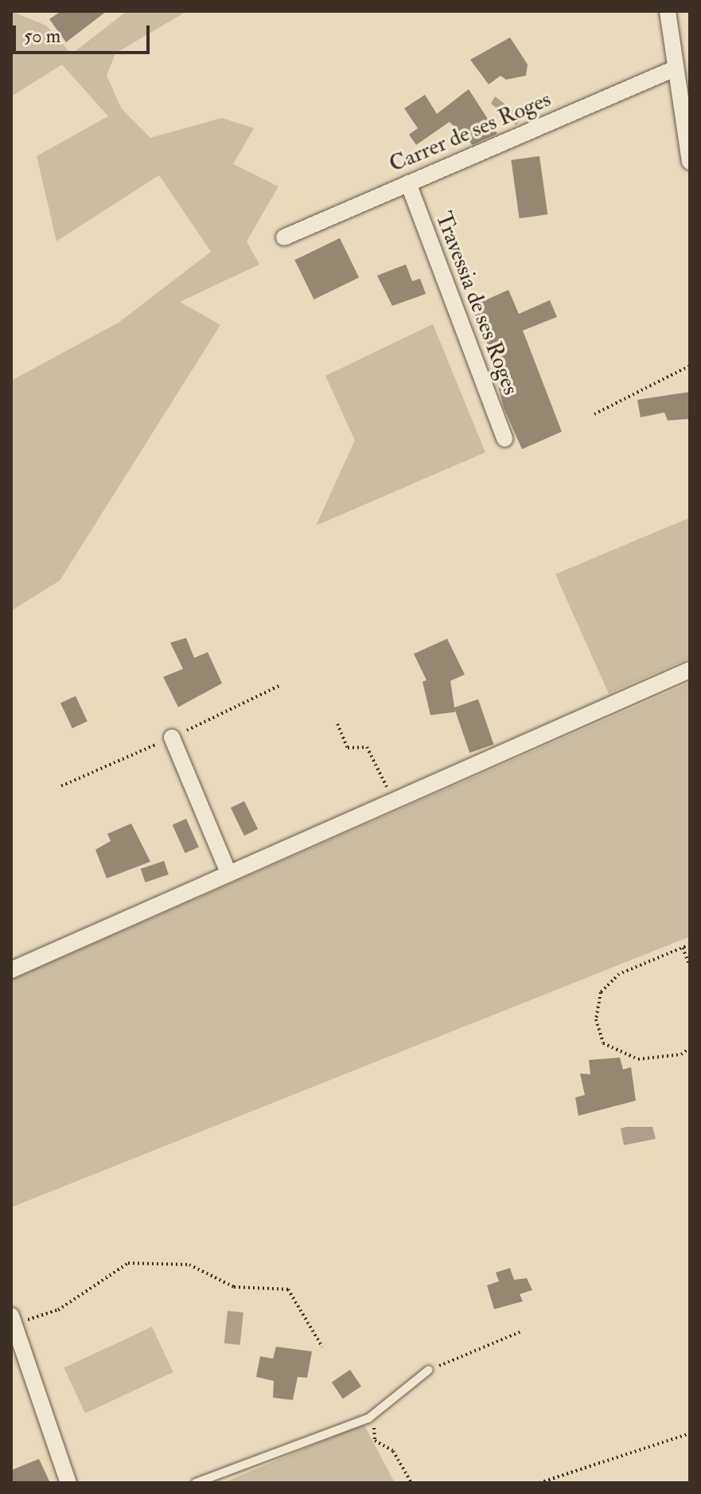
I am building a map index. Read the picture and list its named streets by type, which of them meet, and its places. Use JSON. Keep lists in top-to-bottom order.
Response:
{
  "streets": {
    "street": ["Carrer de ses Roges", "Travessia de ses Roges"]
  },
  "crossings": [
    ["Carrer de ses Roges", "Travessia de ses Roges"]
  ],
  "scale_bar": "50 m"
}
